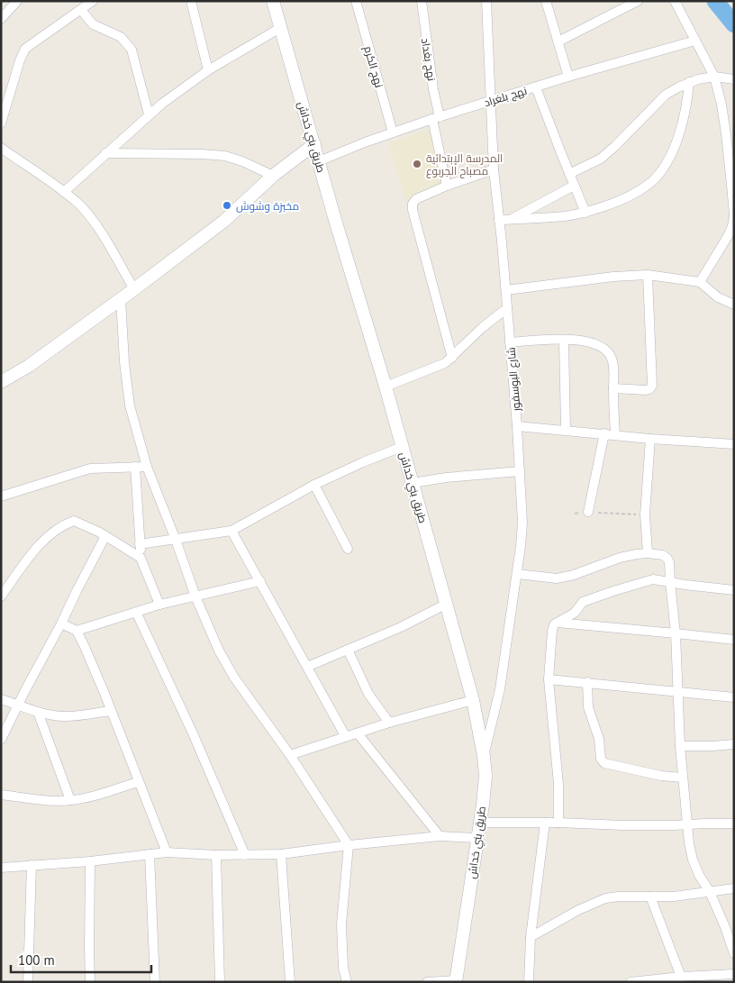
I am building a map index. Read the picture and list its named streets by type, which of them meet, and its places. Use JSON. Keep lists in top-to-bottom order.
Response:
{
  "streets": {
    "main road": ["طريق بني خداش"],
    "street": [
      "نهج بغداد",
      "نهج الكرم",
      "نهج بلغراد",
      "شارع البوسفور"
    ]
  },
  "crossings": [
    ["نهج بغداد", "نهج بلغراد"],
    ["نهج الكرم", "نهج بلغراد"],
    ["نهج بلغراد", "طريق بني خداش"],
    ["نهج بلغراد", "شارع البوسفور"],
    ["طريق بني خداش", "شارع البوسفور"]
  ],
  "places": ["المدرسة الإبتدائية مصباح الجربوع", "مخبزة وشوش"],
  "scale_bar": "100 m"
}
